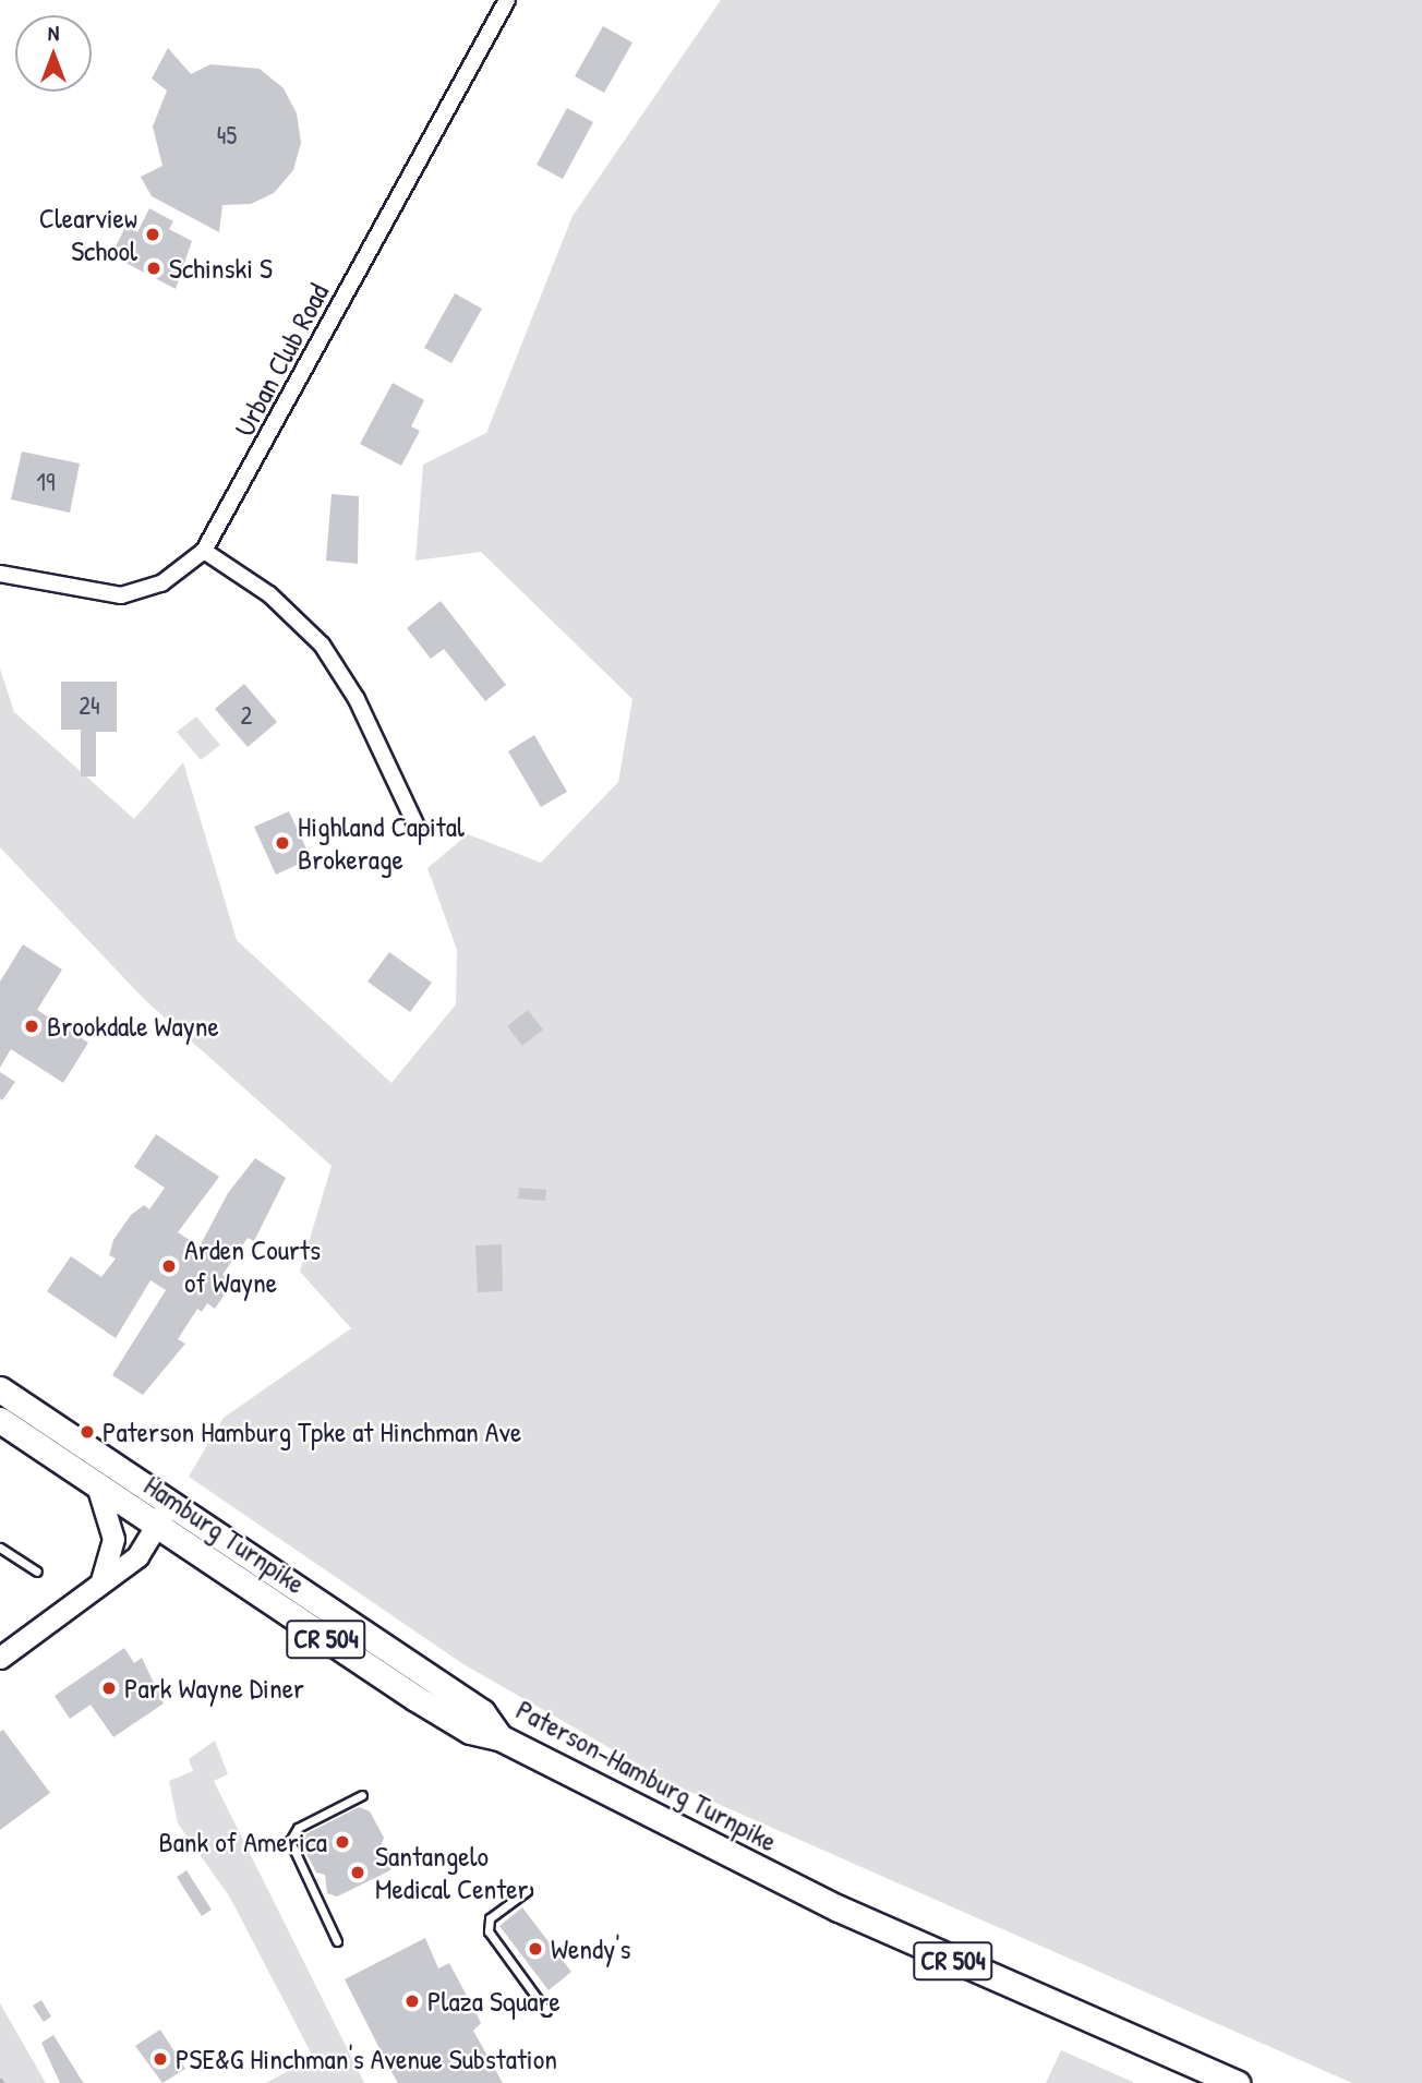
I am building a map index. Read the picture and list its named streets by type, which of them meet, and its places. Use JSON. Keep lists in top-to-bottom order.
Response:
{
  "streets": {
    "main road": ["Hamburg Turnpike", "CR 504", "Paterson-Hamburg Turnpike"],
    "street": ["Urban Club Road"]
  },
  "crossings": [
    ["Hamburg Turnpike", "Paterson-Hamburg Turnpike"]
  ],
  "places": [
    "Clearview School",
    "Schinski S",
    "Highland Capital Brokerage",
    "Brookdale Wayne",
    "Arden Courts of Wayne",
    "Paterson Hamburg Tpke at Hinchman Ave",
    "Park Wayne Diner",
    "Bank of America",
    "Santangelo Medical Center",
    "Wendy's",
    "Plaza Square",
    "PSE&G Hinchman's Avenue Substation"
  ],
  "house_numbers": [
    "45",
    "19",
    "24",
    "2"
  ],
  "north": "top"
}
